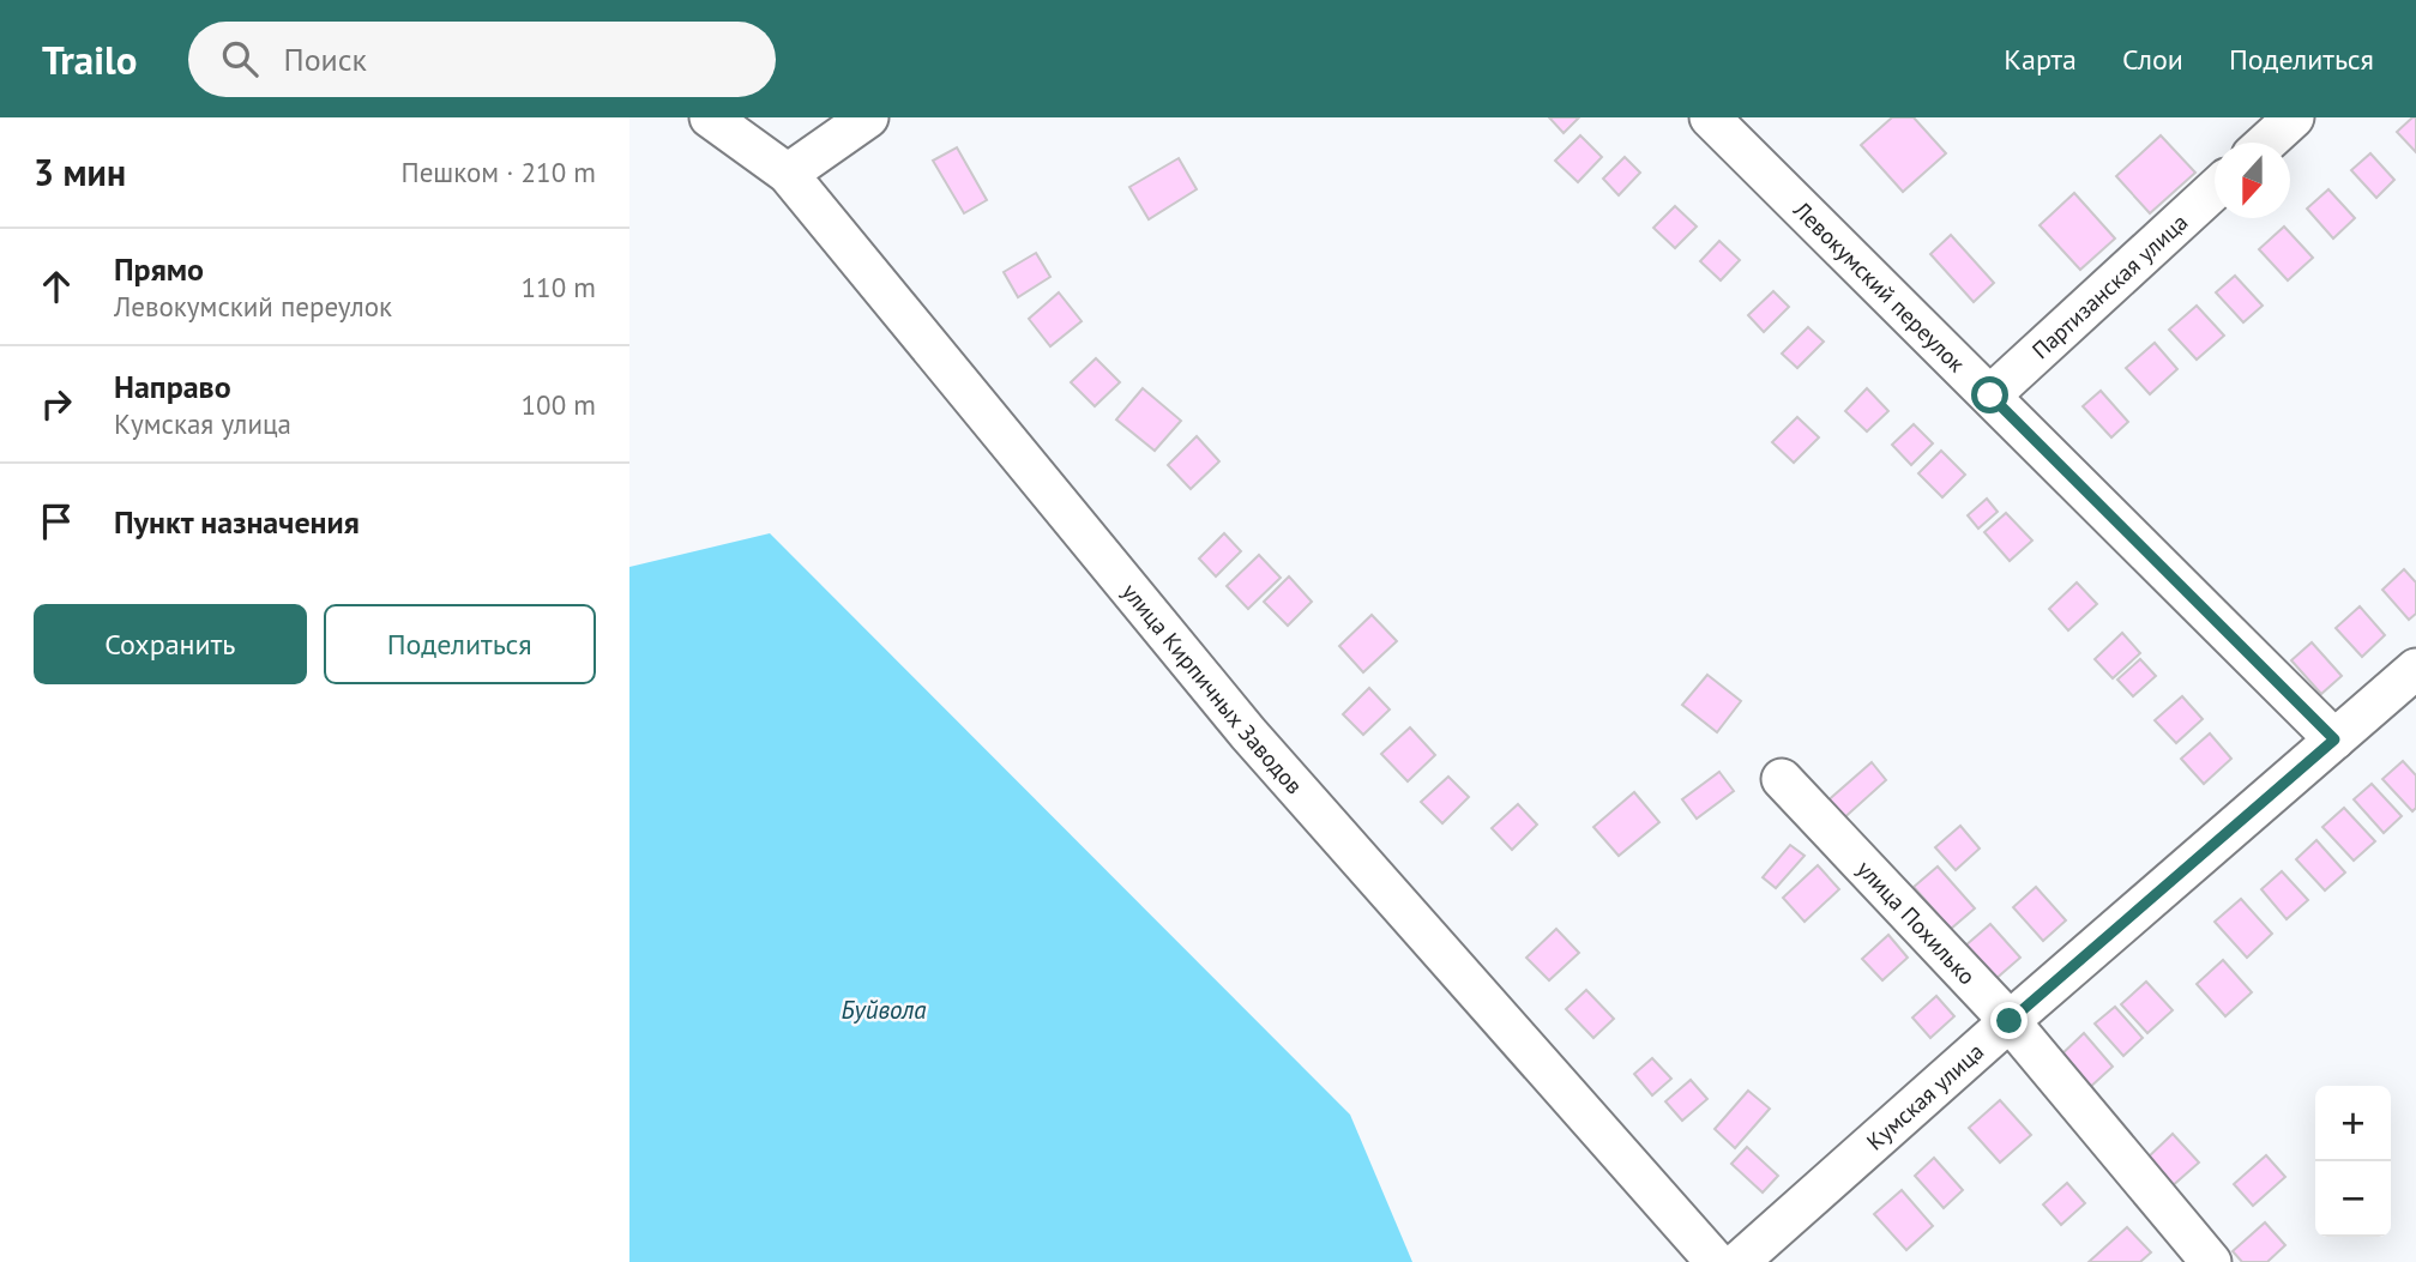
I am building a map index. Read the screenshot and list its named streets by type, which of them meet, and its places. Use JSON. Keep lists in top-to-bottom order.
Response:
{
  "streets": {
    "street": [
      "Левокумский переулок",
      "Партизанская улица",
      "улица Кирпичных Заводов",
      "улица Похилько",
      "Кумская улица"
    ]
  },
  "crossings": [
    ["Левокумский переулок", "Партизанская улица"],
    ["Левокумский переулок", "Кумская улица"],
    ["улица Похилько", "Кумская улица"]
  ],
  "water": ["Буйвола"],
  "north": "bottom",
  "page": {
    "header": "Trailo",
    "search": "Поиск",
    "nav": ["Карта", "Слои", "Поделиться"],
    "heading": ["3 мин", "Пешком · 210 m"],
    "list": [
      ["Прямо", "Левокумский переулок", "110 m"],
      ["Направо", "Кумская улица", "100 m"],
      "Пункт назначения"
    ],
    "buttons": ["Сохранить", "Поделиться"],
    "map_buttons": ["+", "−"]
  }
}
